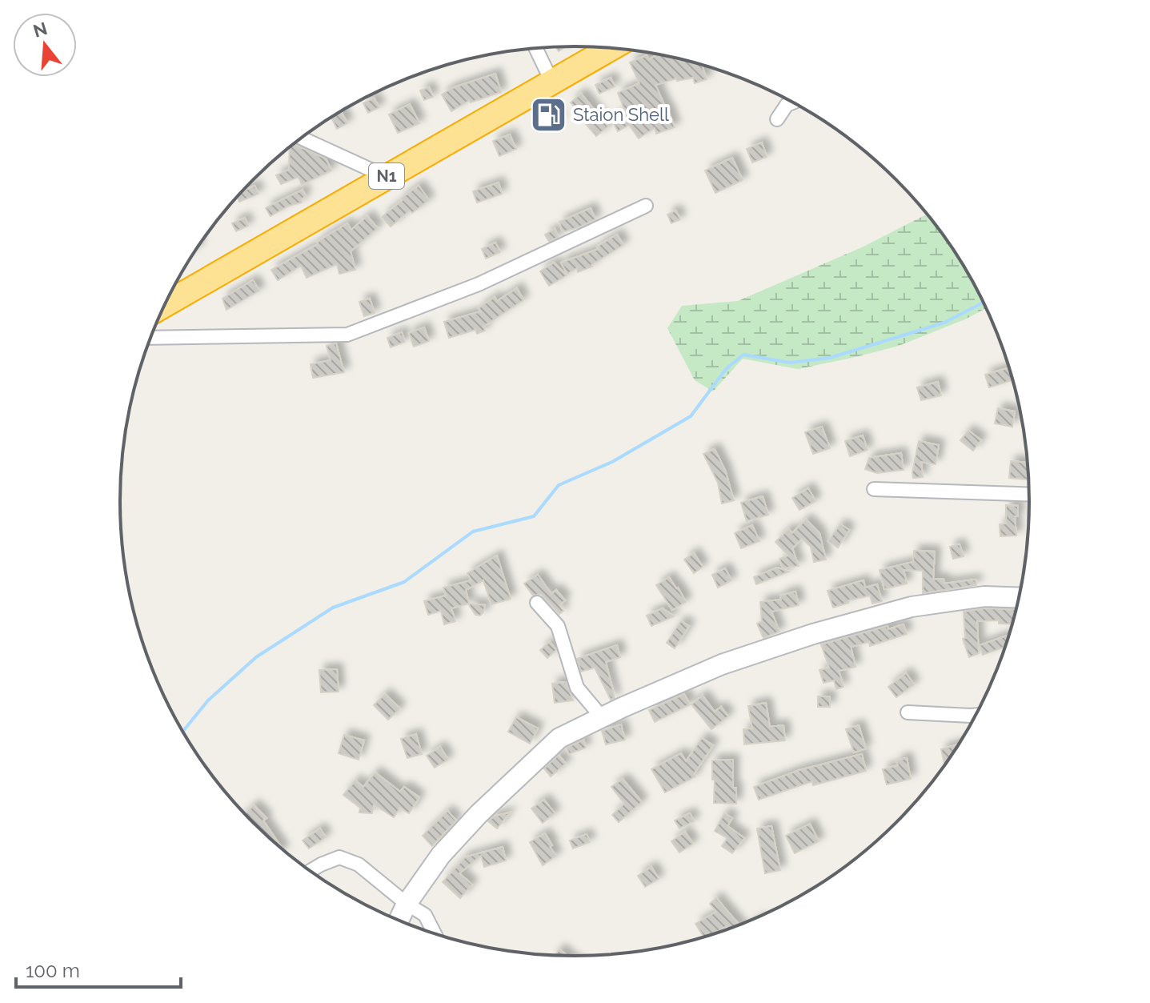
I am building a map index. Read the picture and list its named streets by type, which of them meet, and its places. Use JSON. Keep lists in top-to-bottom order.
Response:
{
  "streets": {
    "highway": ["N1"]
  },
  "places": {
    "fuel station": ["Staion Shell"]
  },
  "scale_bar": "100 m",
  "north": "top"
}
